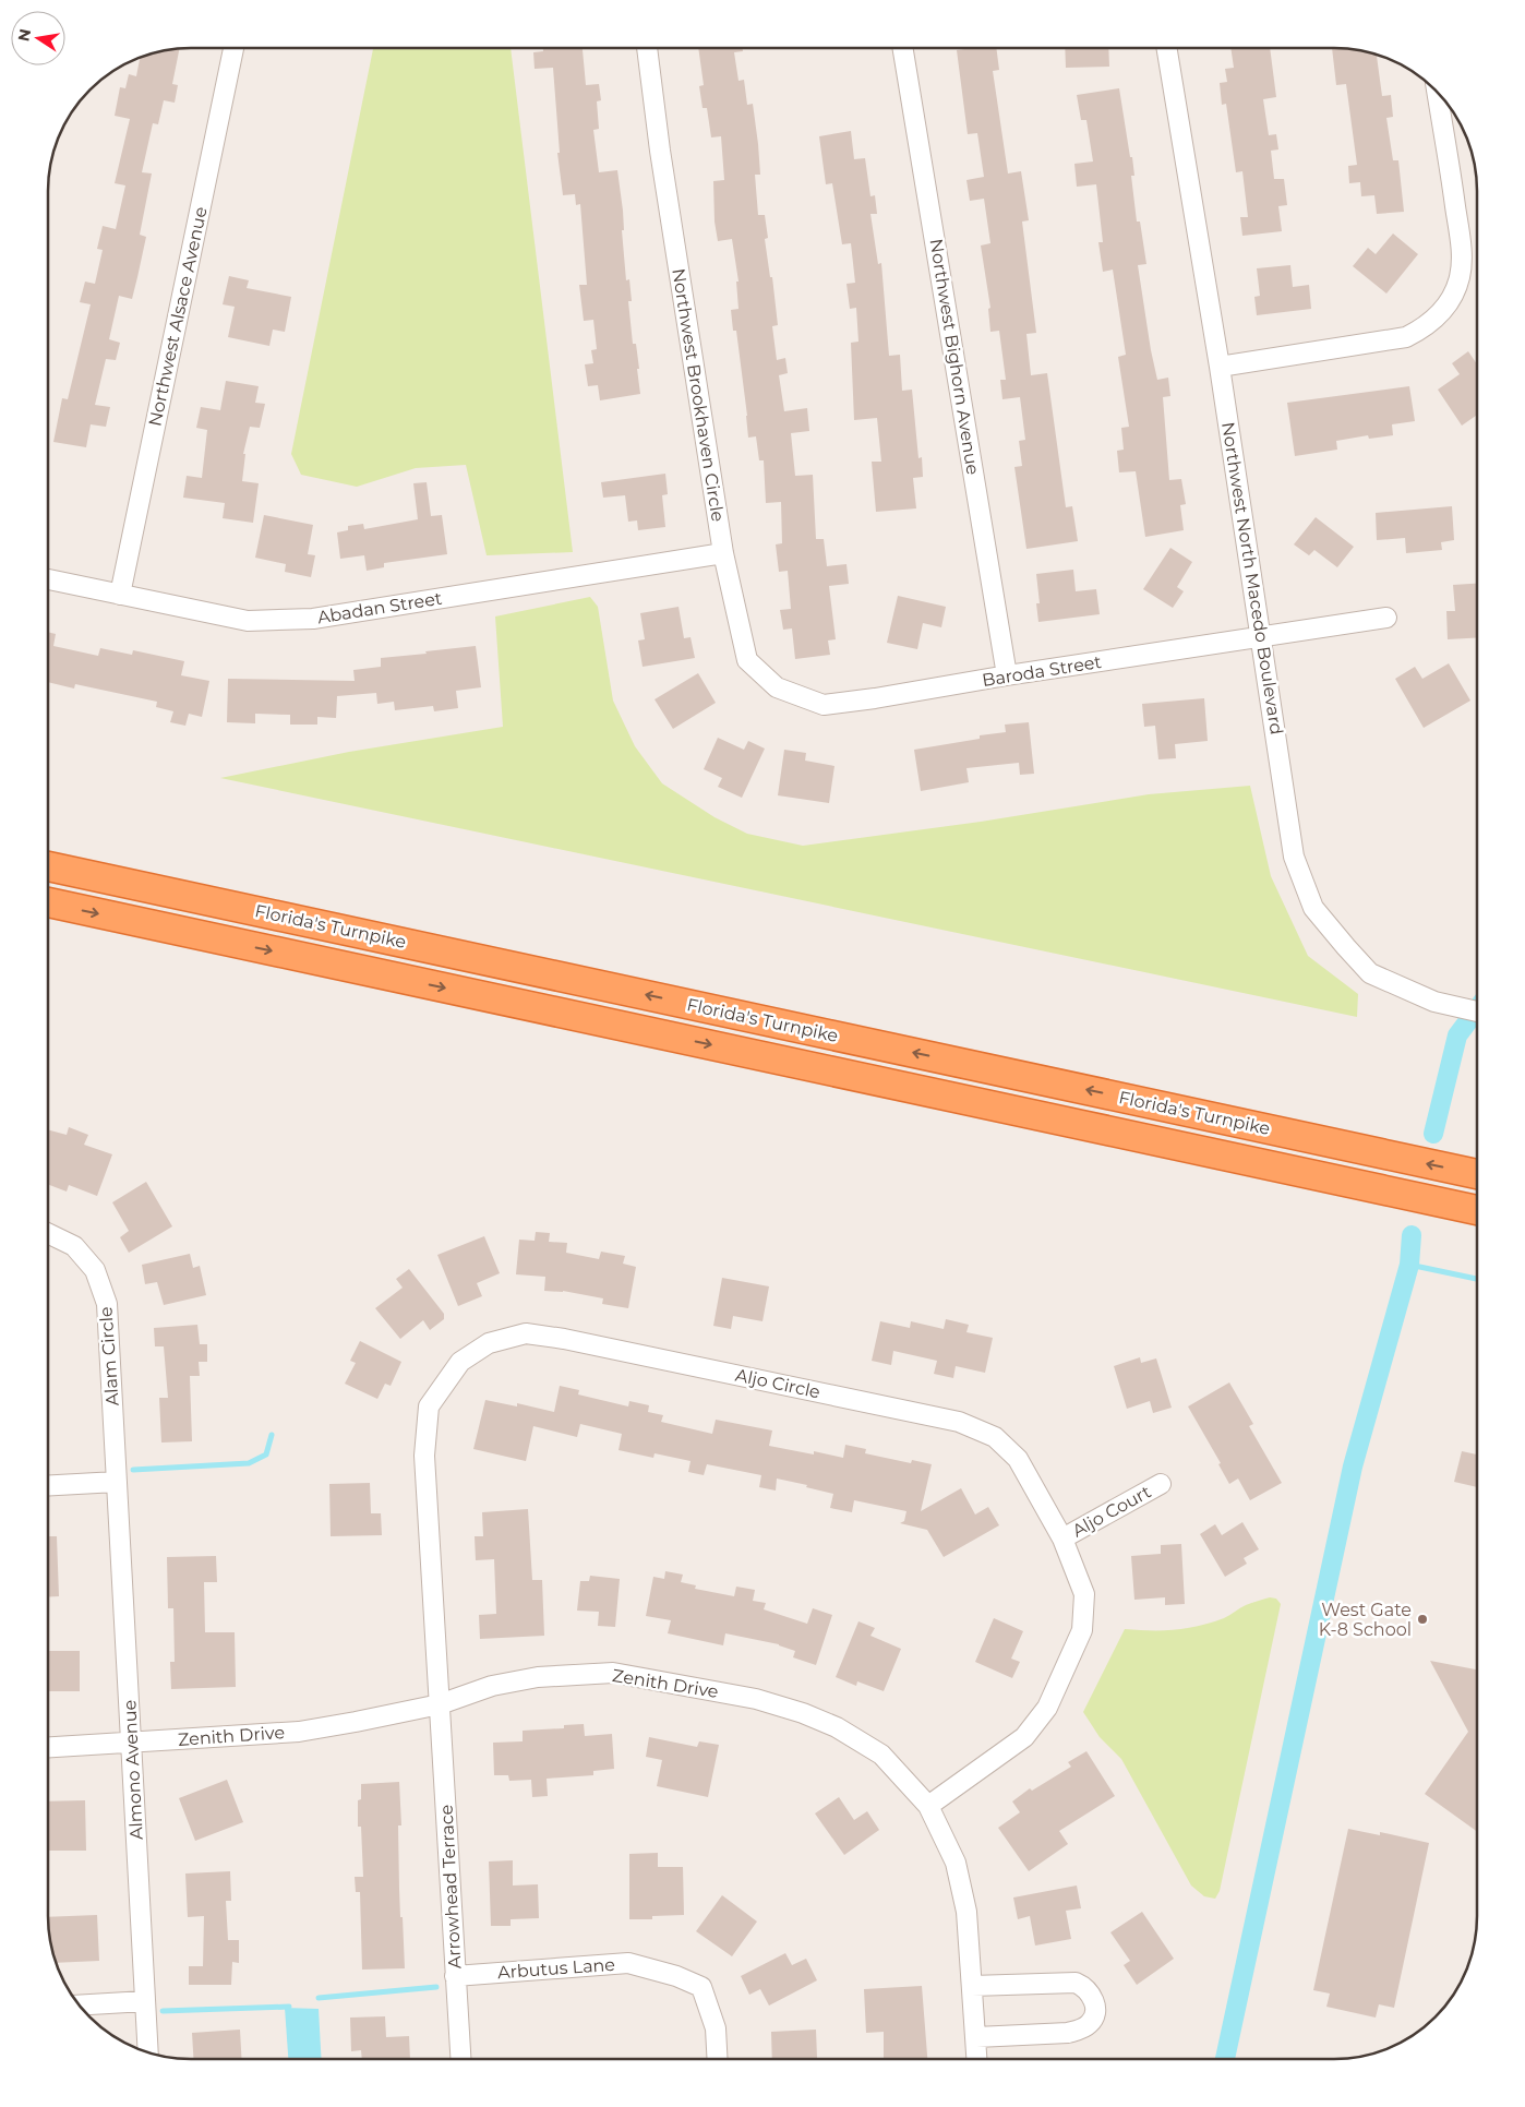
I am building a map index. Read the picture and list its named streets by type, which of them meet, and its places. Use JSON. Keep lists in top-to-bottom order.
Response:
{
  "streets": {
    "highway": ["Florida's Turnpike"],
    "street": [
      "Northwest Alsace Avenue",
      "Northwest Bighorn Avenue",
      "Northwest Brookhaven Circle",
      "Northwest North Macedo Boulevard",
      "Abadan Street",
      "Baroda Street",
      "Alam Circle",
      "Aljo Circle",
      "Aljo Court",
      "Zenith Drive",
      "Almono Avenue",
      "Arrowhead Terrace",
      "Arbutus Lane"
    ]
  },
  "crossings": [
    ["Northwest Alsace Avenue", "Abadan Street"],
    ["Northwest Bighorn Avenue", "Baroda Street"],
    ["Northwest Brookhaven Circle", "Abadan Street"],
    ["Northwest Brookhaven Circle", "Baroda Street"],
    ["Northwest North Macedo Boulevard", "Baroda Street"],
    ["Alam Circle", "Almono Avenue"],
    ["Aljo Circle", "Aljo Court"],
    ["Aljo Circle", "Zenith Drive"],
    ["Aljo Circle", "Arrowhead Terrace"],
    ["Zenith Drive", "Almono Avenue"],
    ["Zenith Drive", "Arrowhead Terrace"],
    ["Arrowhead Terrace", "Arbutus Lane"]
  ],
  "places": ["West Gate K-8 School"],
  "north": "left"
}
